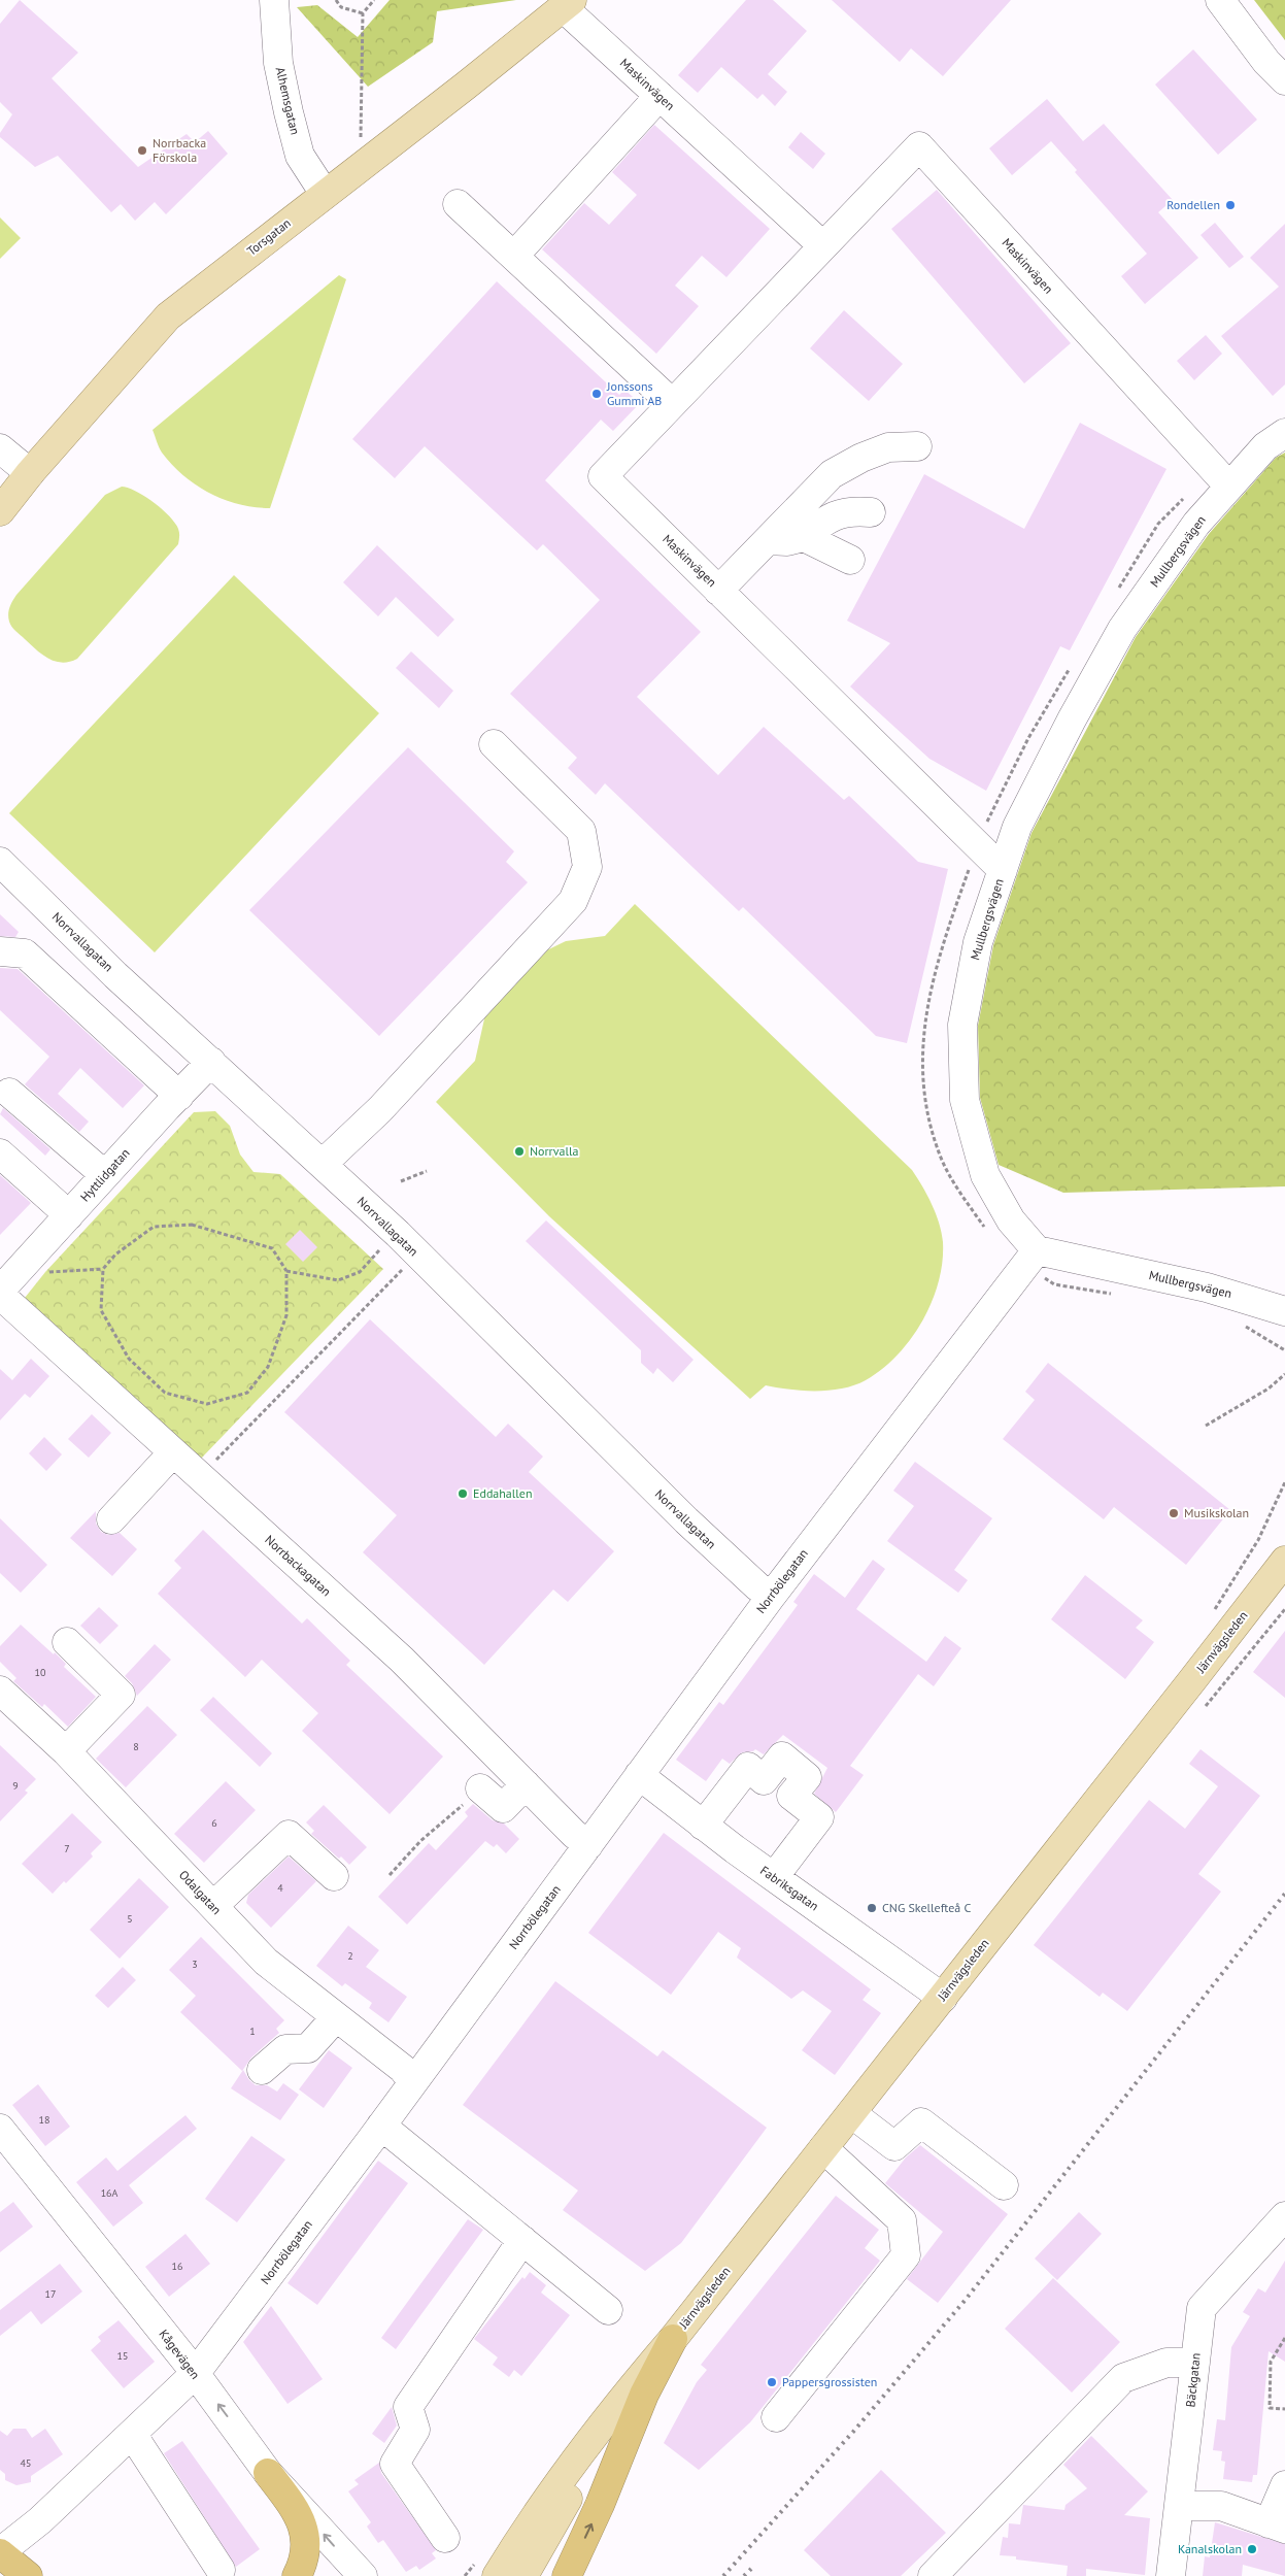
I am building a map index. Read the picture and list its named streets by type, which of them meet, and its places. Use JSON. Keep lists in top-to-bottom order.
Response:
{
  "streets": {
    "main road": ["Torsgatan", "Järnvägsleden"],
    "street": [
      "Maskinvägen",
      "Alhemsgatan",
      "Mullbergsvägen",
      "Norrvallagatan",
      "Hyttlidgatan",
      "Norrbackagatan",
      "Norrbölegatan",
      "Fabriksgatan",
      "Odalgatan",
      "Kågevägen",
      "Bäckgatan"
    ]
  },
  "crossings": [
    ["Maskinvägen", "Torsgatan"],
    ["Maskinvägen", "Mullbergsvägen"],
    ["Alhemsgatan", "Torsgatan"],
    ["Mullbergsvägen", "Norrbölegatan"],
    ["Norrvallagatan", "Hyttlidgatan"],
    ["Norrvallagatan", "Norrbölegatan"],
    ["Hyttlidgatan", "Norrbackagatan"],
    ["Norrbackagatan", "Norrbölegatan"],
    ["Norrbölegatan", "Fabriksgatan"],
    ["Norrbölegatan", "Odalgatan"],
    ["Norrbölegatan", "Kågevägen"],
    ["Järnvägsleden", "Fabriksgatan"]
  ],
  "places": [
    "Norrbacka Förskola",
    "Rondellen",
    "Jonssons Gummi AB",
    "Norrvalla",
    "Eddahallen",
    "Musikskolan",
    "CNG Skellefteå C",
    "Pappersgrossisten",
    "Kanalskolan"
  ],
  "house_numbers": [
    "10",
    "8",
    "9",
    "6",
    "7",
    "4",
    "5",
    "2",
    "3",
    "1",
    "18",
    "16A",
    "16",
    "17",
    "15",
    "45"
  ]
}
